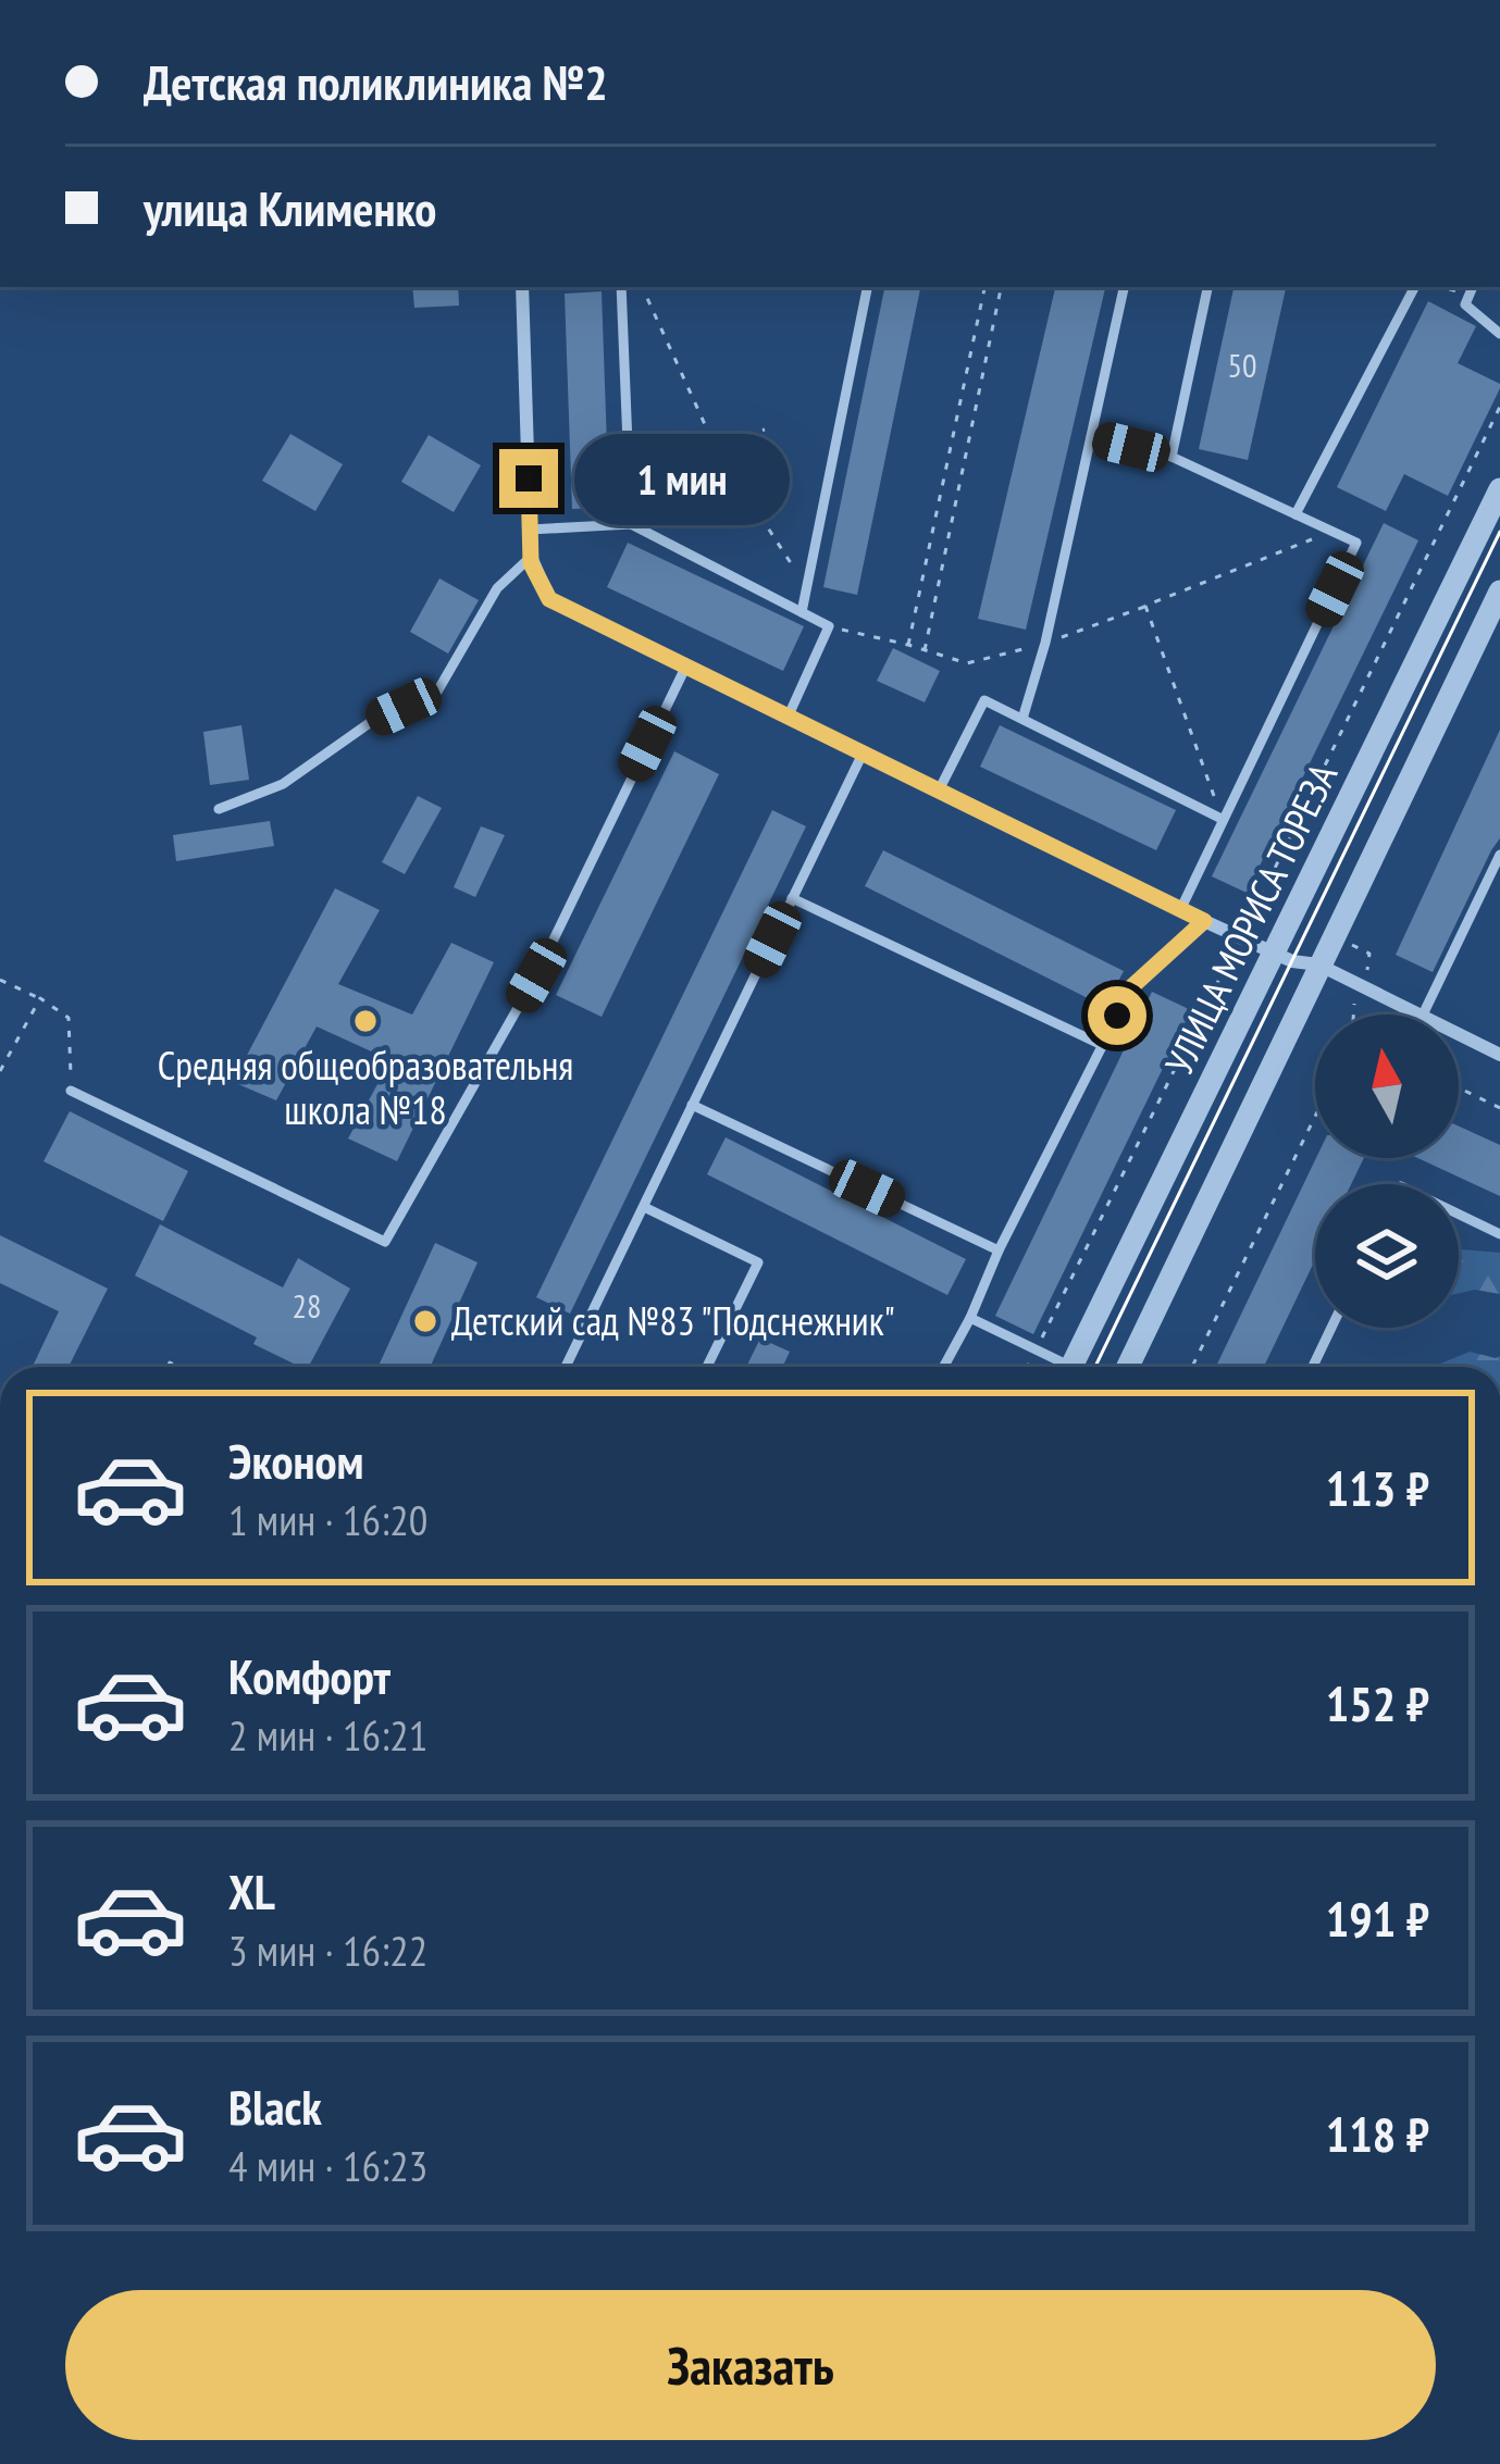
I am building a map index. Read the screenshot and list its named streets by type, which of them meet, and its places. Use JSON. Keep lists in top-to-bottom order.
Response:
{
  "streets": {
    "street": ["УЛИЦА МОРИСА ТОРЕЗА"]
  },
  "places": ["Средняя общеобразовательня школа №18", "Детский сад №83 \"Подснежник\""],
  "house_numbers": ["50", "28"],
  "north": "top",
  "page": {
    "banner": ["Детская поликлиника №2", "улица Клименко"],
    "bubble": "1 мин",
    "list": [
      {
        "name": "Эконом",
        "note": "1 мин · 16:20",
        "value": "113 ₽"
      },
      {
        "name": "Комфорт",
        "note": "2 мин · 16:21",
        "value": "152 ₽"
      },
      {
        "name": "XL",
        "note": "3 мин · 16:22",
        "value": "191 ₽"
      },
      {
        "name": "Black",
        "note": "4 мин · 16:23",
        "value": "118 ₽"
      }
    ],
    "buttons": "Заказать"
  }
}
